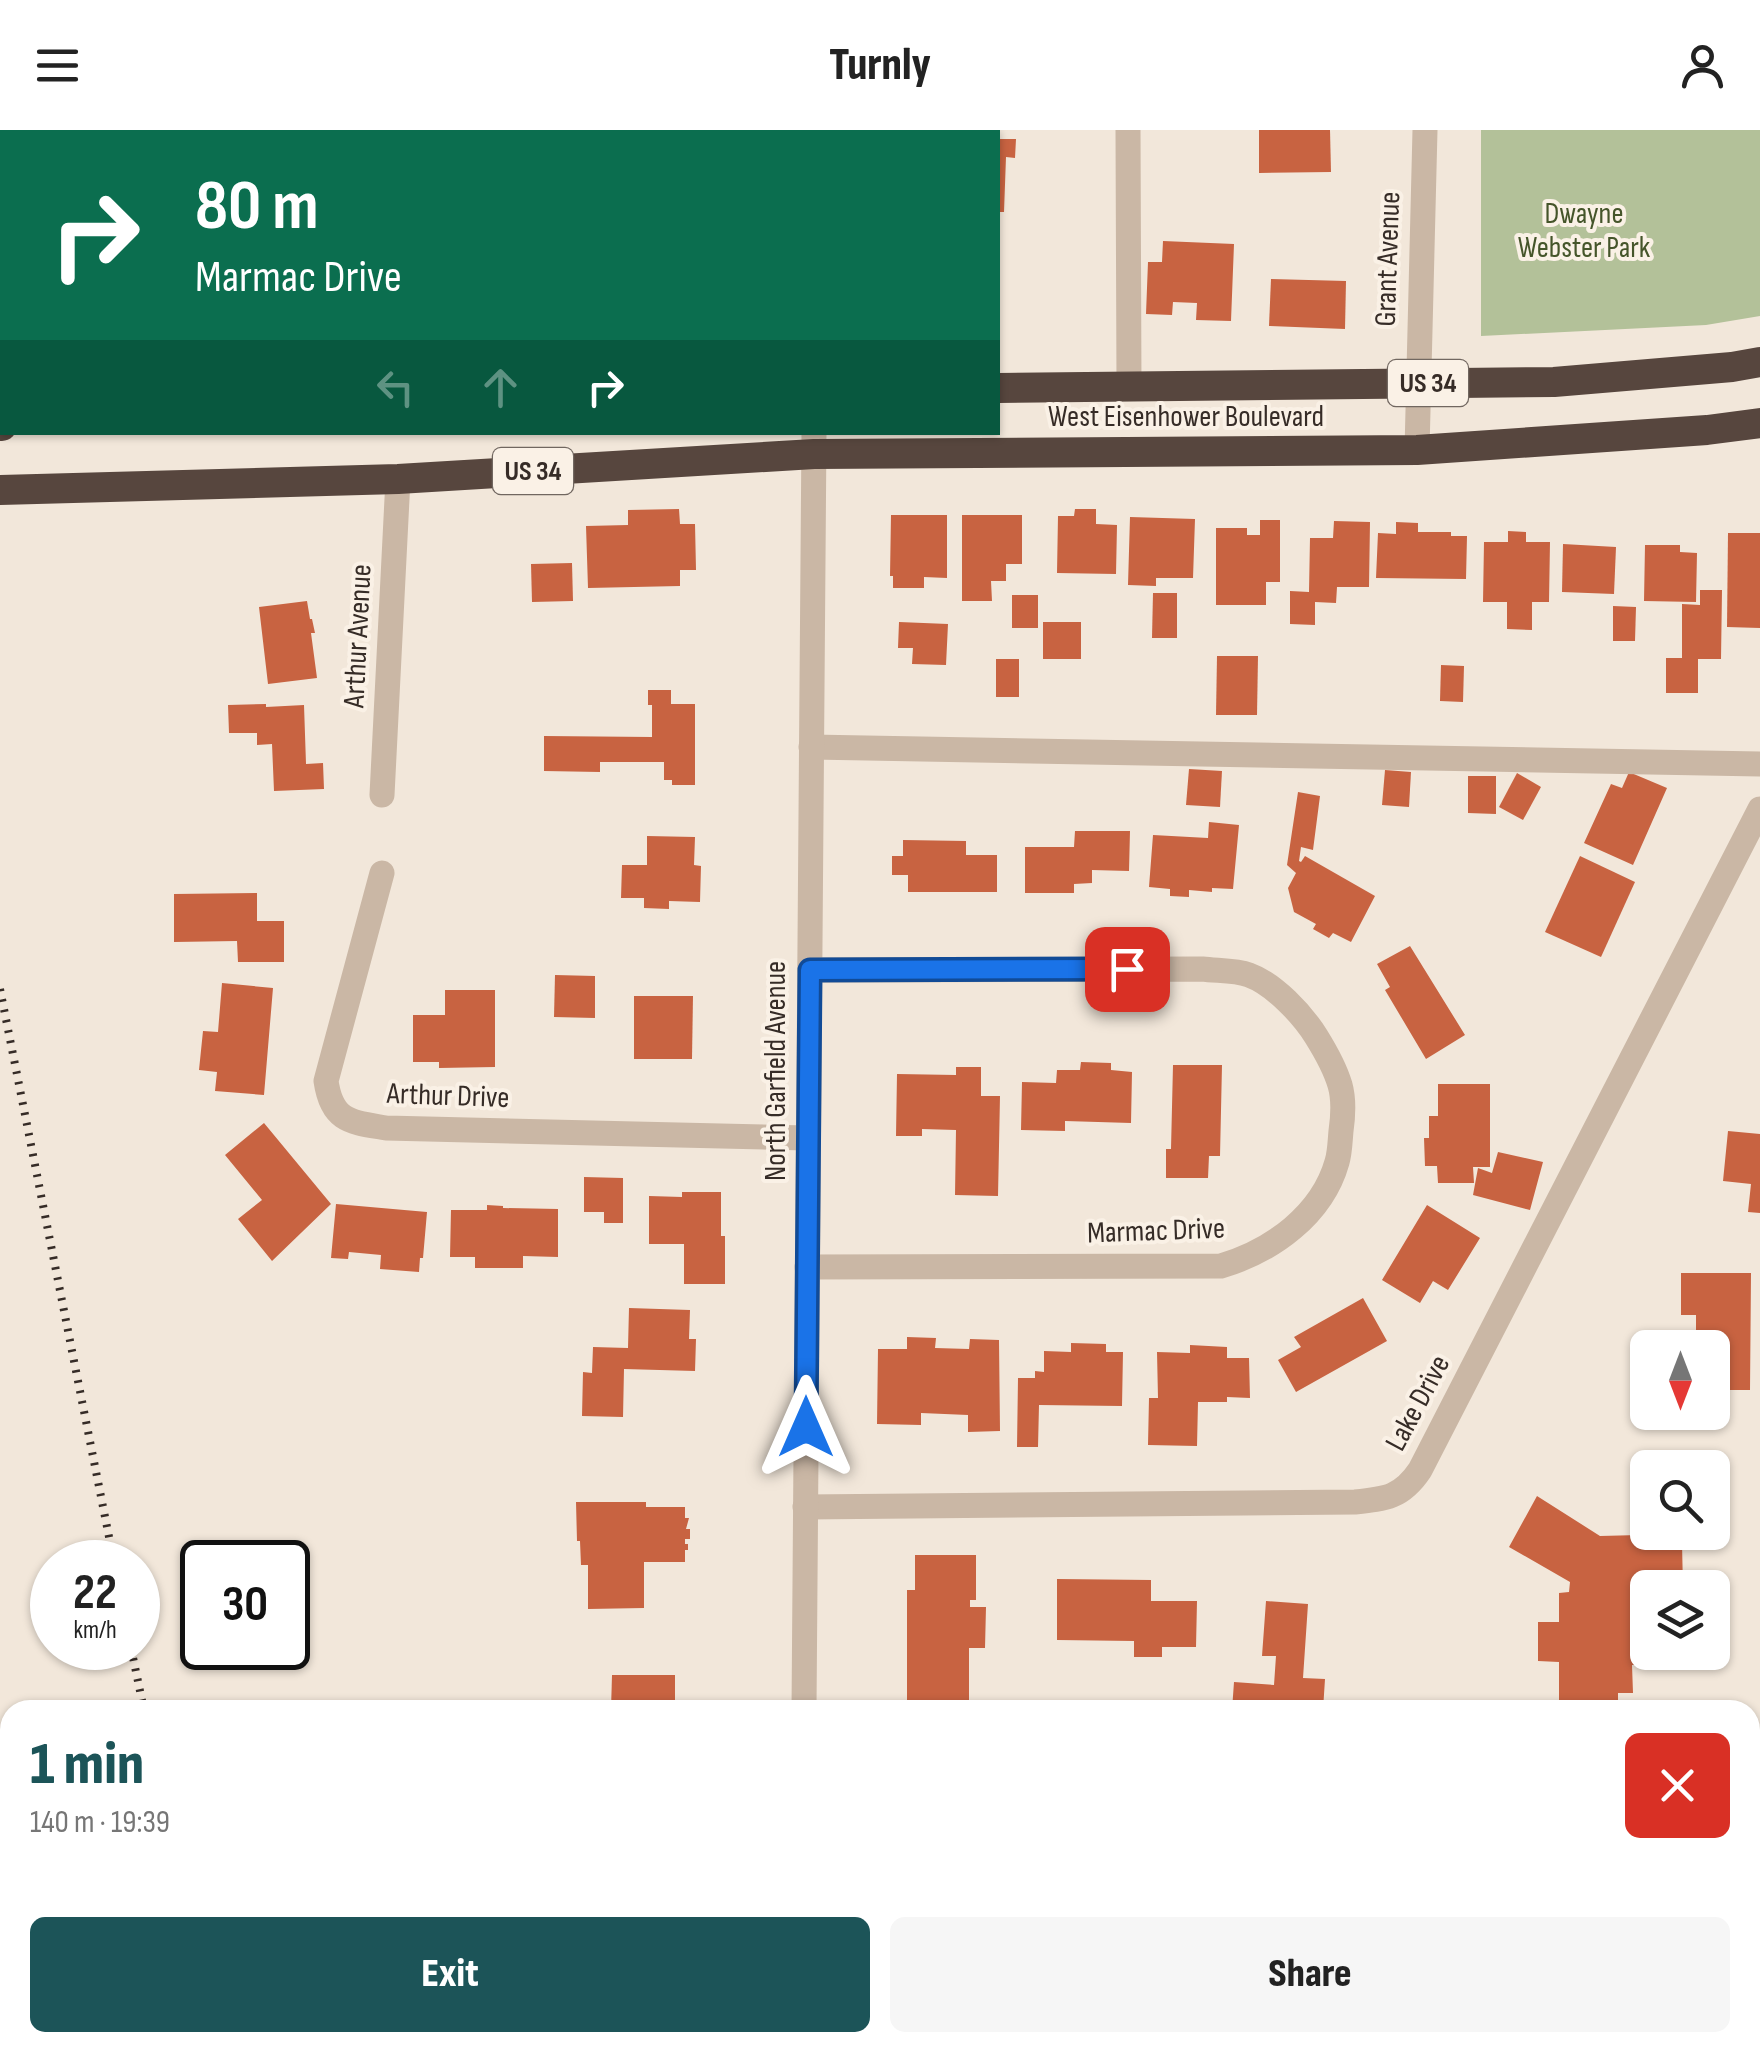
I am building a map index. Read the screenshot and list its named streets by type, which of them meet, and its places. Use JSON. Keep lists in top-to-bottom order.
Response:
{
  "streets": {
    "highway": ["US 34", "West Eisenhower Boulevard"],
    "street": [
      "Grant Avenue",
      "Arthur Avenue",
      "North Garfield Avenue",
      "Arthur Drive",
      "Marmac Drive",
      "Lake Drive"
    ]
  },
  "crossings": [
    ["Grant Avenue", "West Eisenhower Boulevard"],
    ["West Eisenhower Boulevard", "Arthur Avenue"],
    ["West Eisenhower Boulevard", "North Garfield Avenue"],
    ["North Garfield Avenue", "Arthur Drive"],
    ["North Garfield Avenue", "Marmac Drive"],
    ["North Garfield Avenue", "Lake Drive"]
  ],
  "parks": ["Dwayne Webster Park"],
  "north": "bottom",
  "page": {
    "header": "Turnly",
    "turn": ["80 m", "Marmac Drive"],
    "speed": "22 km/h",
    "limit": "30",
    "heading": ["1 min", "140 m · 19:39"],
    "buttons": ["Exit", "Share"]
  }
}
